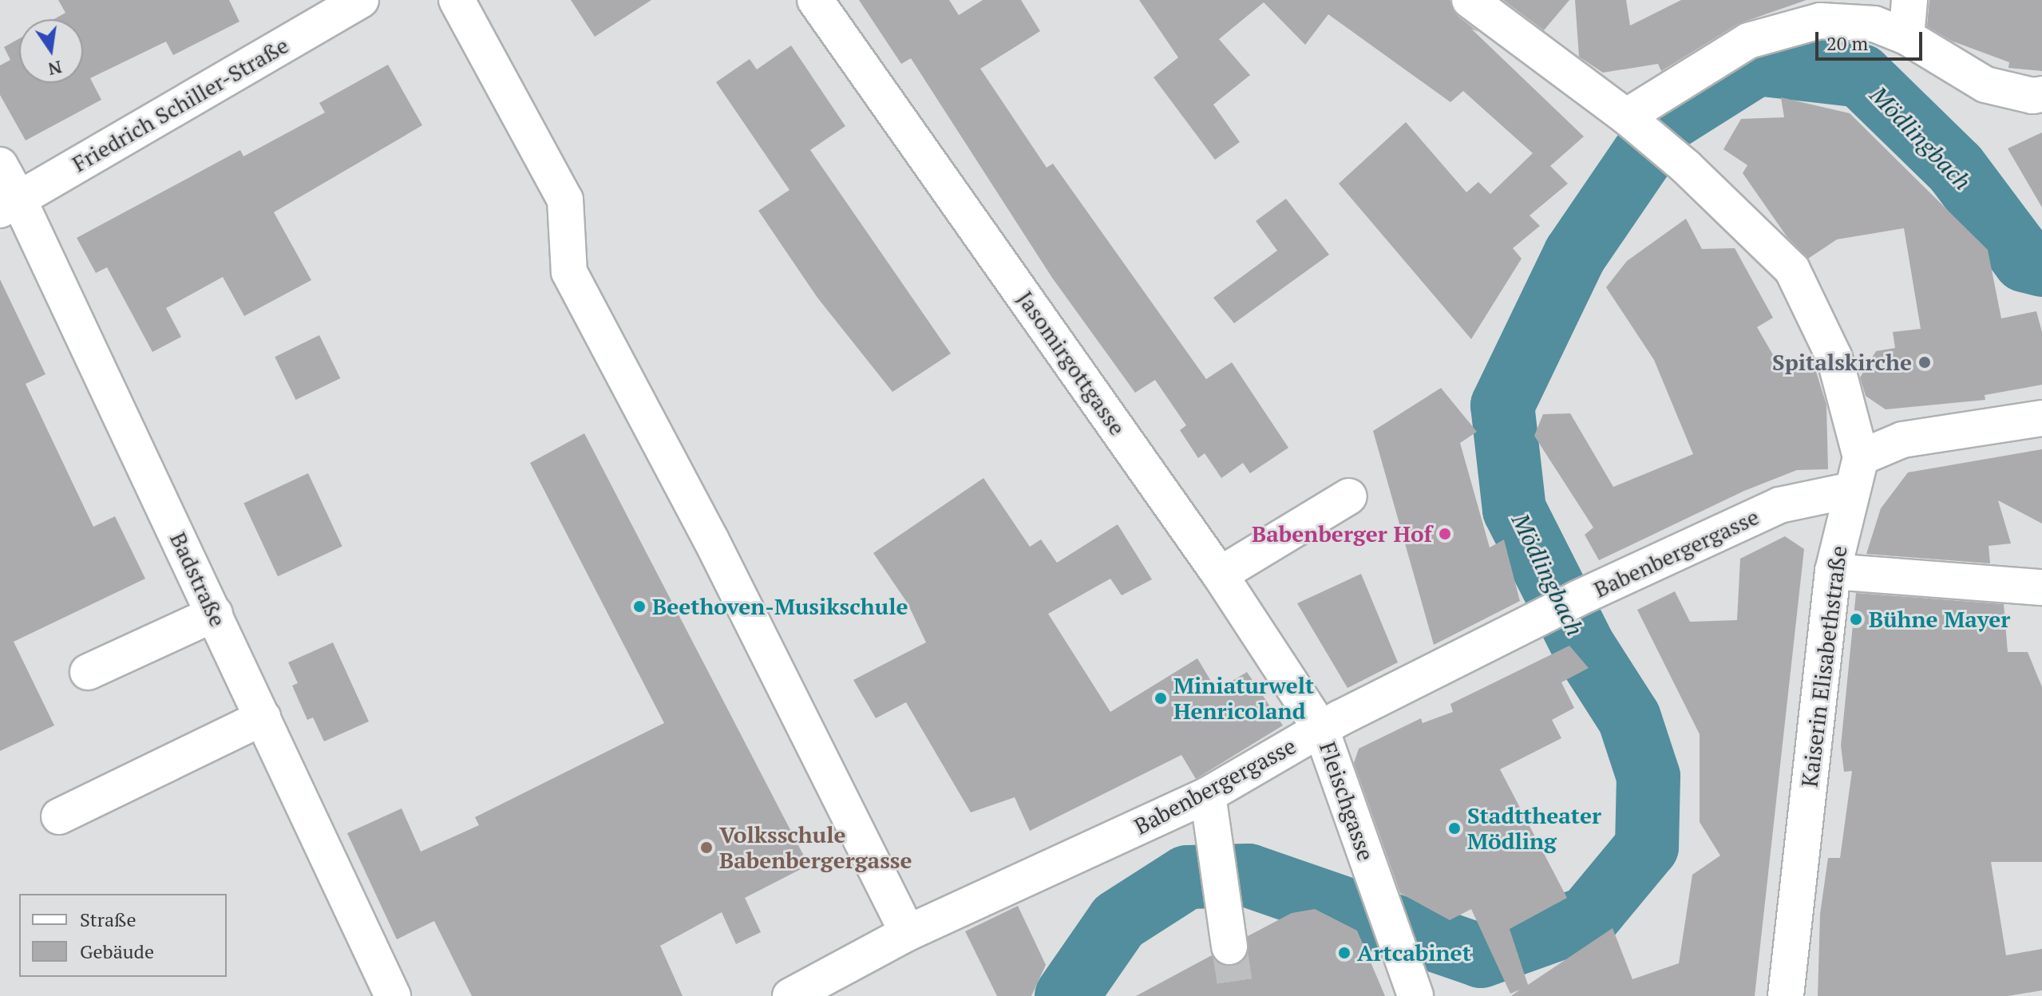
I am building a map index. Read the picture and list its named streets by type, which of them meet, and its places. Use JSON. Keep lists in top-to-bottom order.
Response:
{
  "streets": {
    "street": [
      "Friedrich Schiller-Straße",
      "Jasomirgottgasse",
      "Babenbergergasse",
      "Badstraße",
      "Kaiserin Elisabethstraße",
      "Fleischgasse"
    ]
  },
  "crossings": [
    ["Friedrich Schiller-Straße", "Badstraße"],
    ["Jasomirgottgasse", "Babenbergergasse"],
    ["Jasomirgottgasse", "Fleischgasse"],
    ["Babenbergergasse", "Kaiserin Elisabethstraße"],
    ["Babenbergergasse", "Fleischgasse"]
  ],
  "water": ["Mödlingbach"],
  "places": [
    "Spitalskirche",
    "Babenberger Hof",
    "Beethoven-Musikschule",
    "Bühne Mayer",
    "Miniaturwelt Henricoland",
    "Stadttheater Mödling",
    "Volksschule Babenbergergasse",
    "Artcabinet"
  ],
  "legend": ["Straße", "Gebäude"],
  "scale_bar": "20 m",
  "north": "bottom"
}
